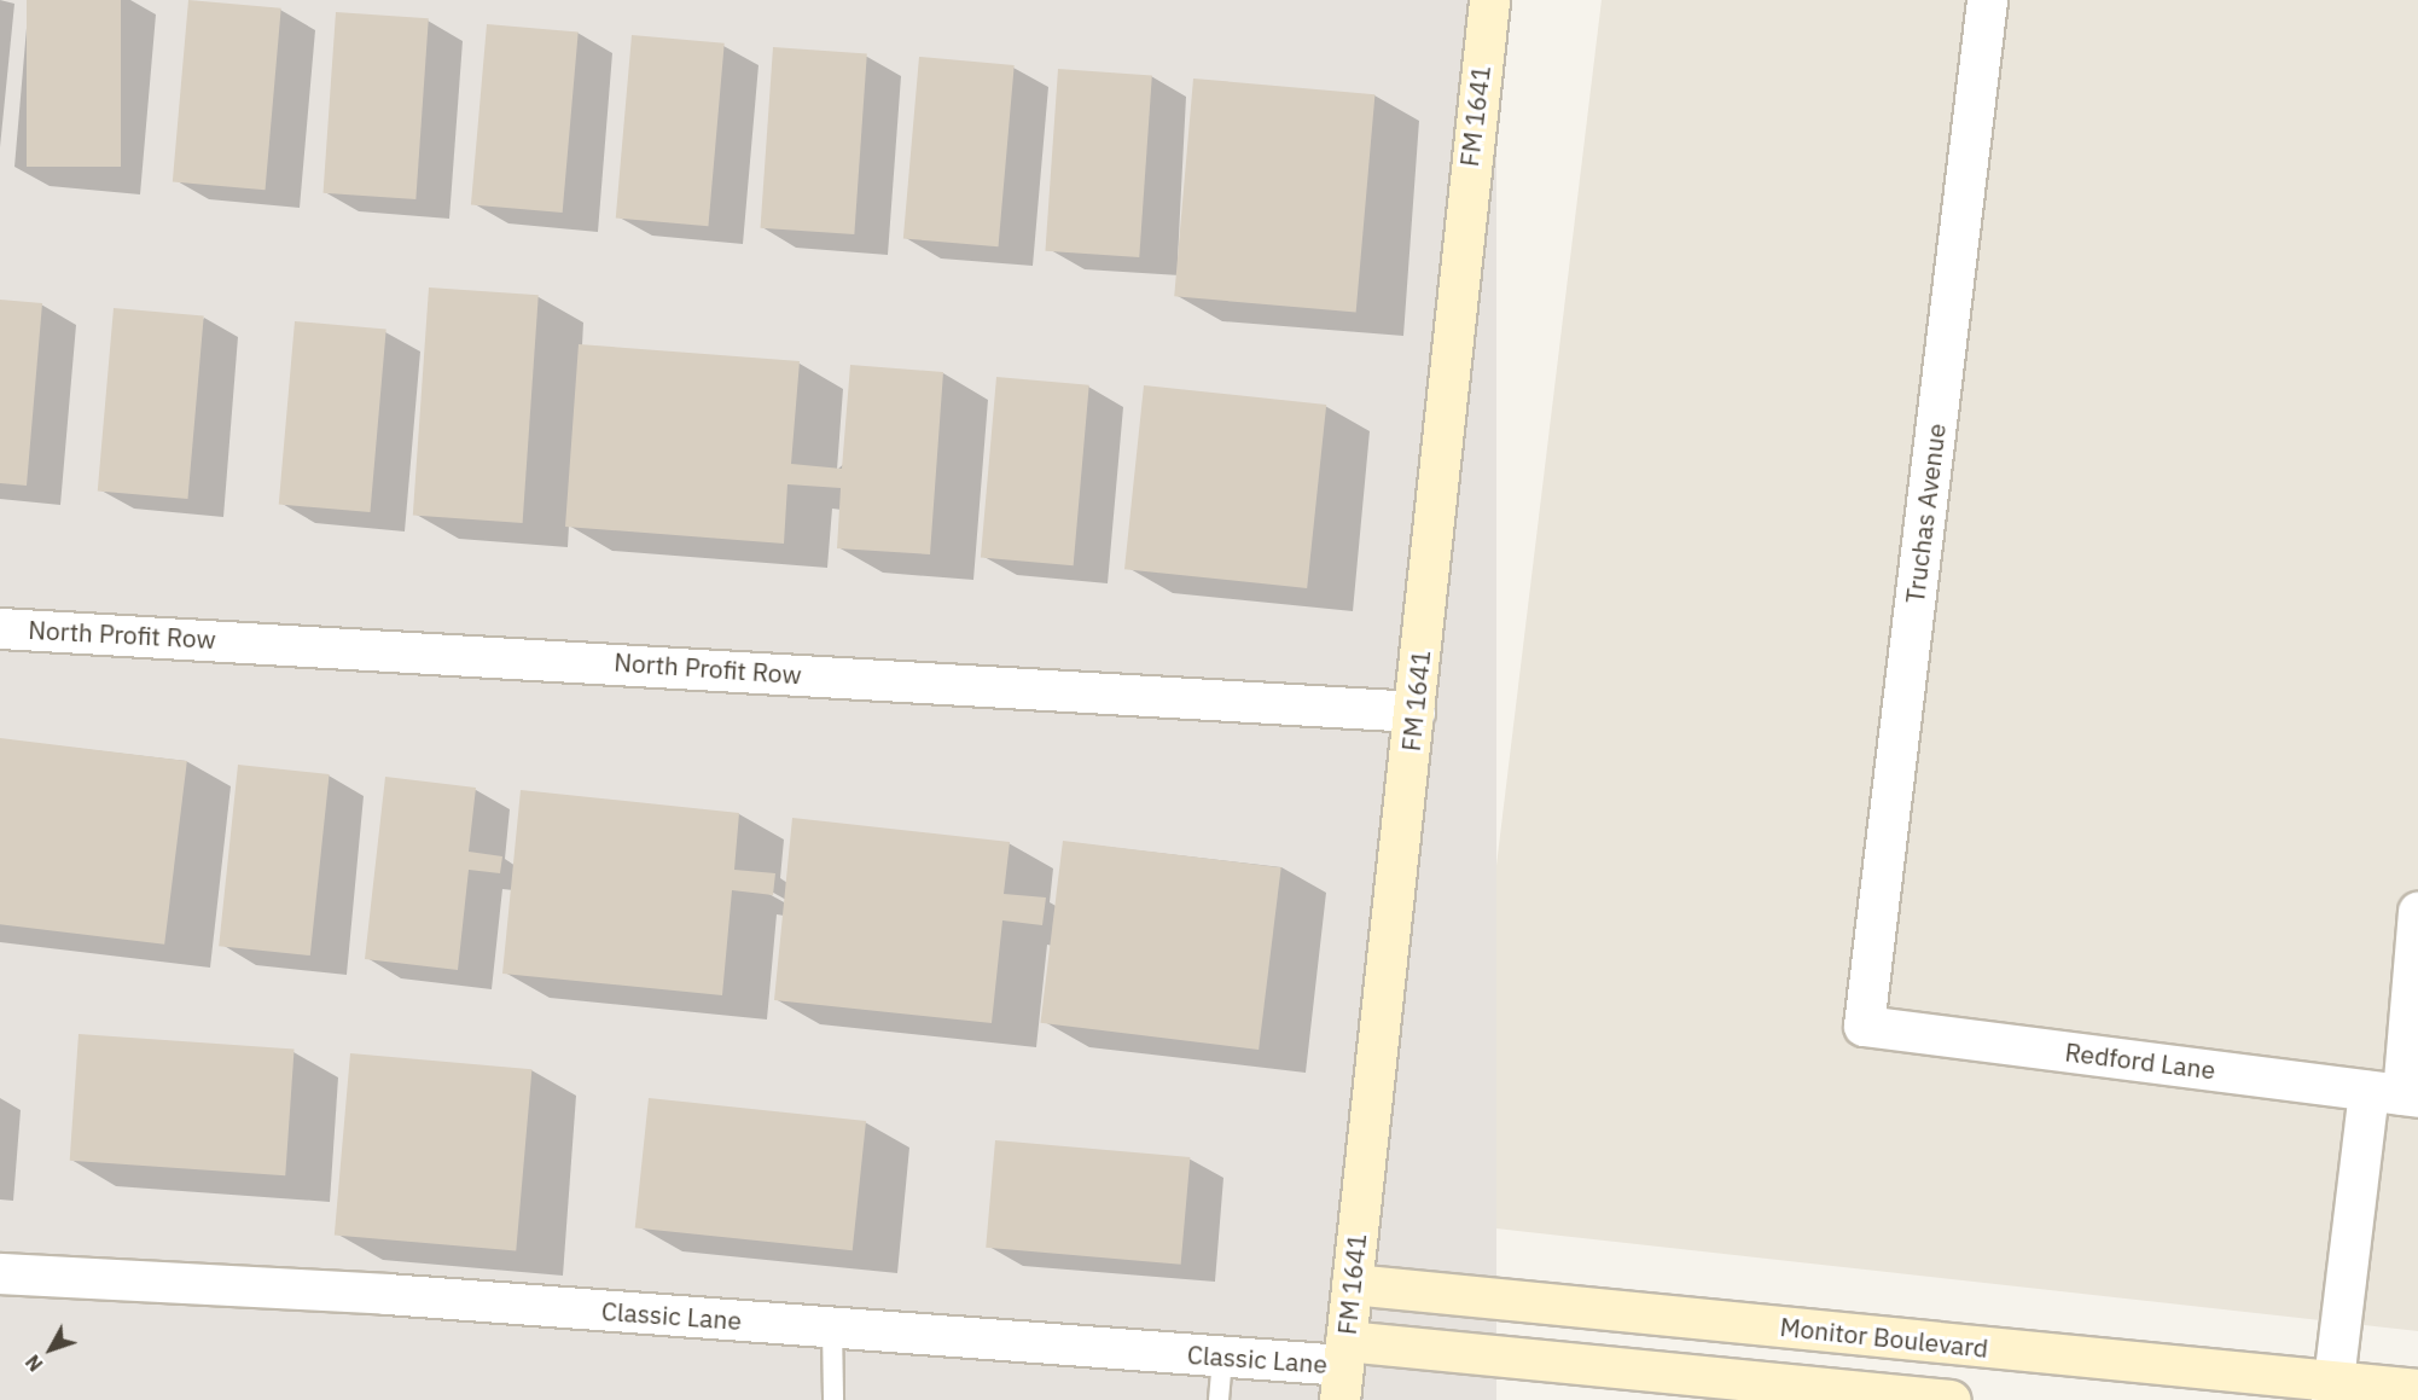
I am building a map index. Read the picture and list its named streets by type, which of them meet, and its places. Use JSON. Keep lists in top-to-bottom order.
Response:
{
  "streets": {
    "street": [
      "FM 1641",
      "Truchas Avenue",
      "North Profit Row",
      "Redford Lane",
      "Classic Lane",
      "Monitor Boulevard"
    ]
  },
  "crossings": [
    ["FM 1641", "North Profit Row"],
    ["FM 1641", "Classic Lane"],
    ["FM 1641", "Monitor Boulevard"],
    ["Truchas Avenue", "Redford Lane"]
  ],
  "north": "bottom left"
}
